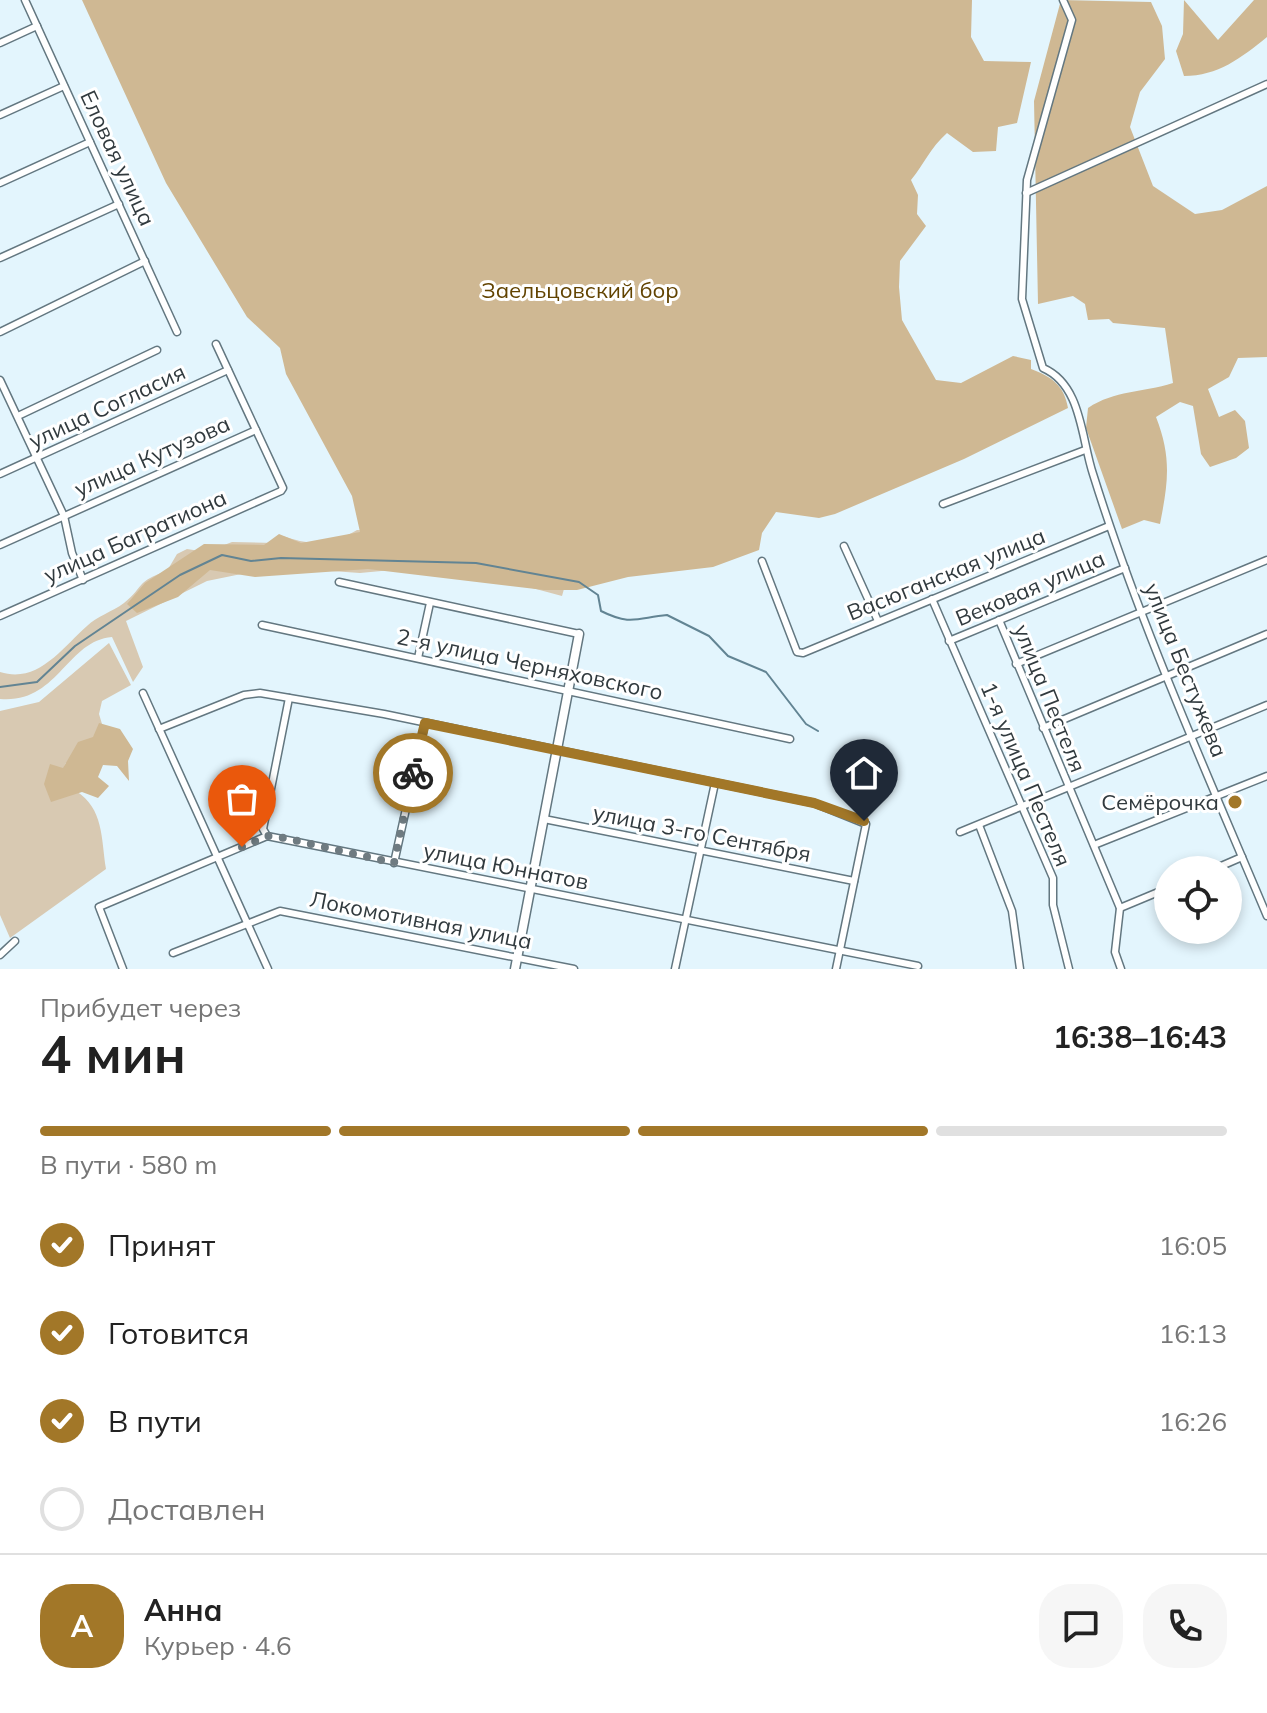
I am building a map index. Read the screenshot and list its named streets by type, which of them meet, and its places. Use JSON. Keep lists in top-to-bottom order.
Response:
{
  "streets": {
    "street": [
      "Еловая улица",
      "улица Согласия",
      "улица Кутузова",
      "улица Багратиона",
      "Васюганская улица",
      "Вековая улица",
      "2-я улица Черняховского",
      "улица Бестужева",
      "улица Пестеля",
      "1-я улица Пестеля",
      "улица 3-го Сентября",
      "улица Юннатов",
      "Локомотивная улица"
    ]
  },
  "crossings": [
    ["улица Кутузова", "улица Багратиона"],
    ["Васюганская улица", "улица Бестужева"],
    ["Васюганская улица", "1-я улица Пестеля"],
    ["Вековая улица", "улица Бестужева"],
    ["Вековая улица", "улица Пестеля"],
    ["Вековая улица", "1-я улица Пестеля"]
  ],
  "parks": ["Заельцовский бор"],
  "places": ["Семёрочка"],
  "page": {
    "heading": ["4 мин", "Прибудет через", "16:38–16:43"],
    "panel": ["Анна", "Курьер · 4.6"],
    "bar": "В пути · 580 m",
    "list": [
      ["Принят", "16:05"],
      ["Готовится", "16:13"],
      ["В пути", "16:26"],
      "Доставлен"
    ],
    "round": "А"
  }
}
